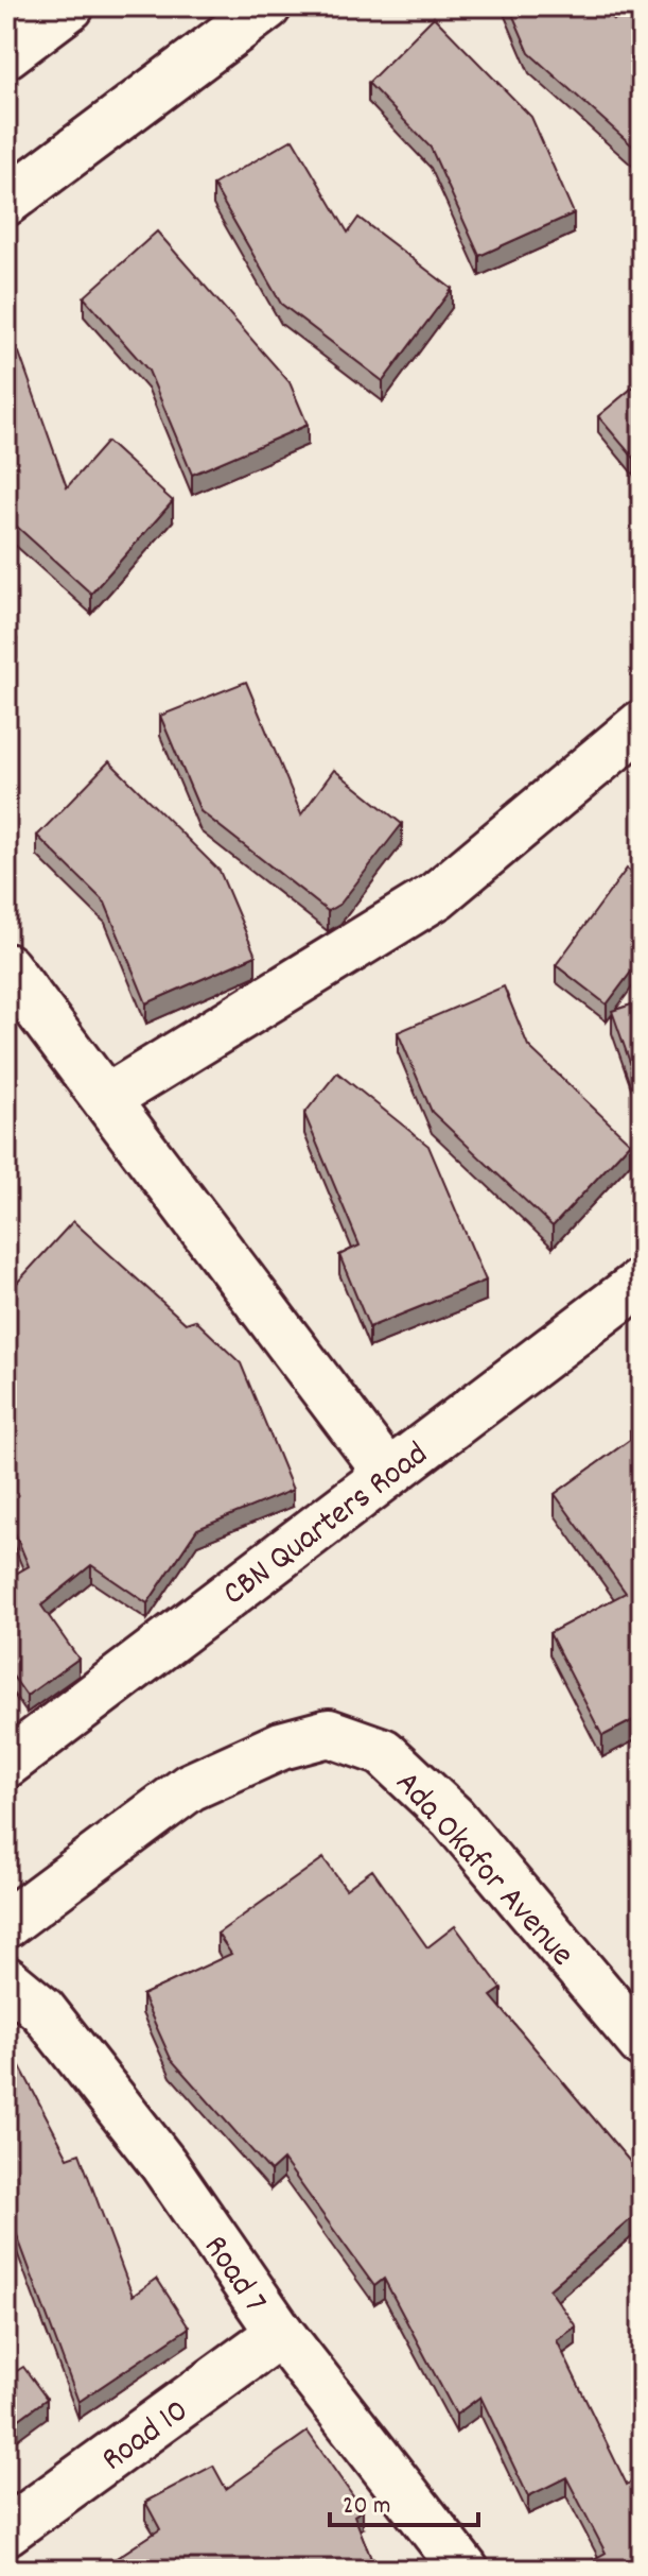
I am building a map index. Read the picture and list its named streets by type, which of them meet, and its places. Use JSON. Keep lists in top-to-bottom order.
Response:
{
  "streets": {
    "street": [
      "CBN Quarters Road",
      "Ada Okafor Avenue",
      "Road 7",
      "Road 10"
    ]
  },
  "crossings": [
    ["Road 7", "Road 10"]
  ],
  "scale_bar": "20 m"
}
